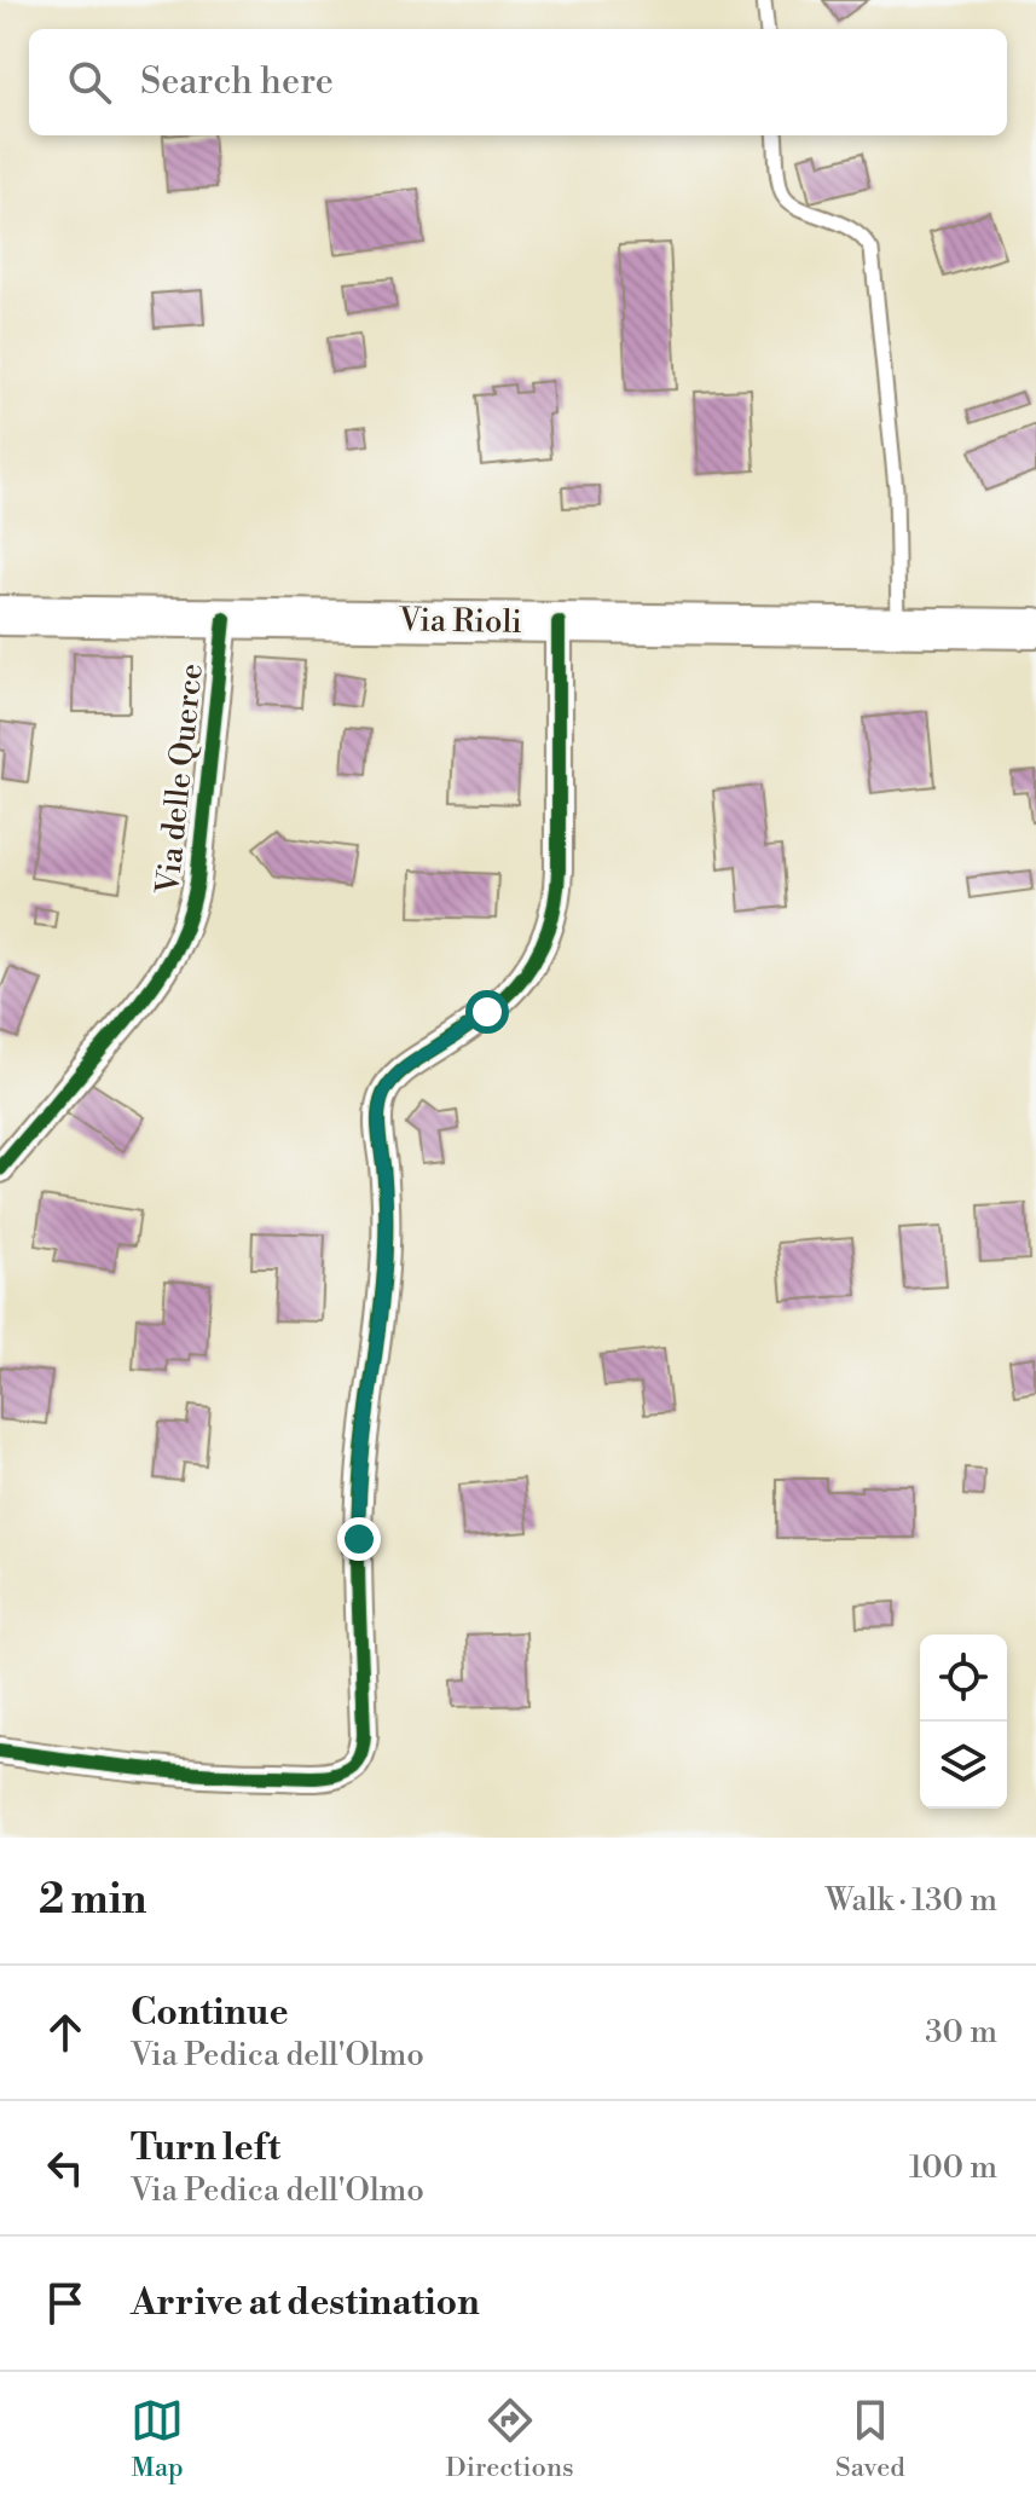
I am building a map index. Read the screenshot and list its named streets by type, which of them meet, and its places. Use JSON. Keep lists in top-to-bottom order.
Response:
{
  "streets": {
    "main road": ["Via Rioli"],
    "street": ["Via delle Querce"]
  },
  "crossings": [
    ["Via Rioli", "Via delle Querce"]
  ],
  "page": {
    "search": "Search here",
    "heading": ["2 min", "Walk · 130 m"],
    "list": [
      ["Continue", "Via Pedica dell'Olmo", "30 m"],
      ["Turn left", "Via Pedica dell'Olmo", "100 m"],
      "Arrive at destination"
    ],
    "nav": ["Map", "Directions", "Saved"]
  }
}
